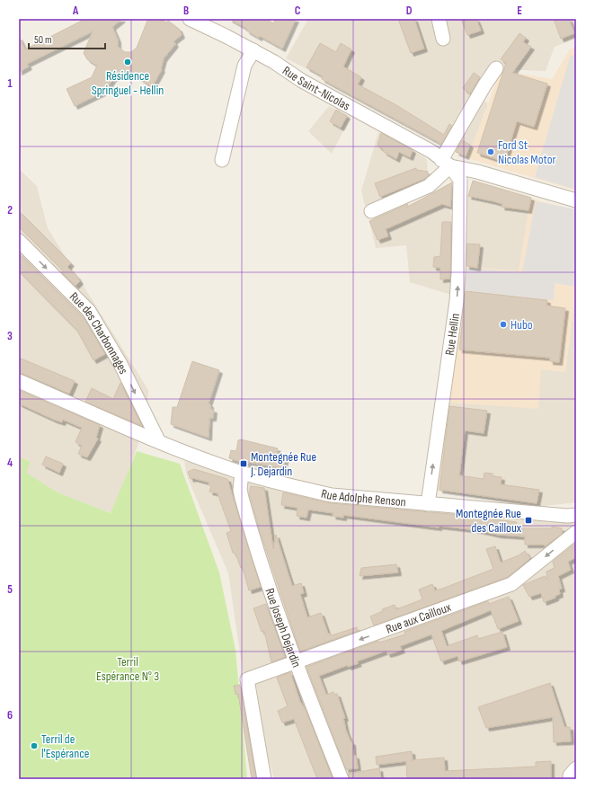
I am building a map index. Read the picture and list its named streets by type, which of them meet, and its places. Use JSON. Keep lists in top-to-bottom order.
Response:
{
  "streets": {
    "street": [
      "Rue Saint-Nicolas",
      "Rue des Charbonnages",
      "Rue Hellin",
      "Rue Adolphe Renson",
      "Rue aux Cailloux",
      "Rue Joseph Dejardin"
    ]
  },
  "crossings": [
    ["Rue Saint-Nicolas", "Rue Hellin"],
    ["Rue des Charbonnages", "Rue Adolphe Renson"],
    ["Rue Hellin", "Rue Adolphe Renson"],
    ["Rue Adolphe Renson", "Rue Joseph Dejardin"],
    ["Rue aux Cailloux", "Rue Joseph Dejardin"]
  ],
  "one_way": ["Rue des Charbonnages", "Rue Hellin", "Rue aux Cailloux"],
  "parks": ["Terril Espérance N° 3"],
  "places": {
    "other": [
      "Résidence Springuel - Hellin",
      "Ford St Nicolas Motor",
      "Hubo",
      "Terril de l'Espérance"
    ],
    "transit": ["Montegnée Rue J. Dejardin", "Montegnée Rue des Cailloux"]
  },
  "scale_bar": "50 m",
  "grid": {
    "columns": [
      "A",
      "B",
      "C",
      "D",
      "E"
    ],
    "rows": [
      "1",
      "2",
      "3",
      "4",
      "5",
      "6"
    ]
  }
}
